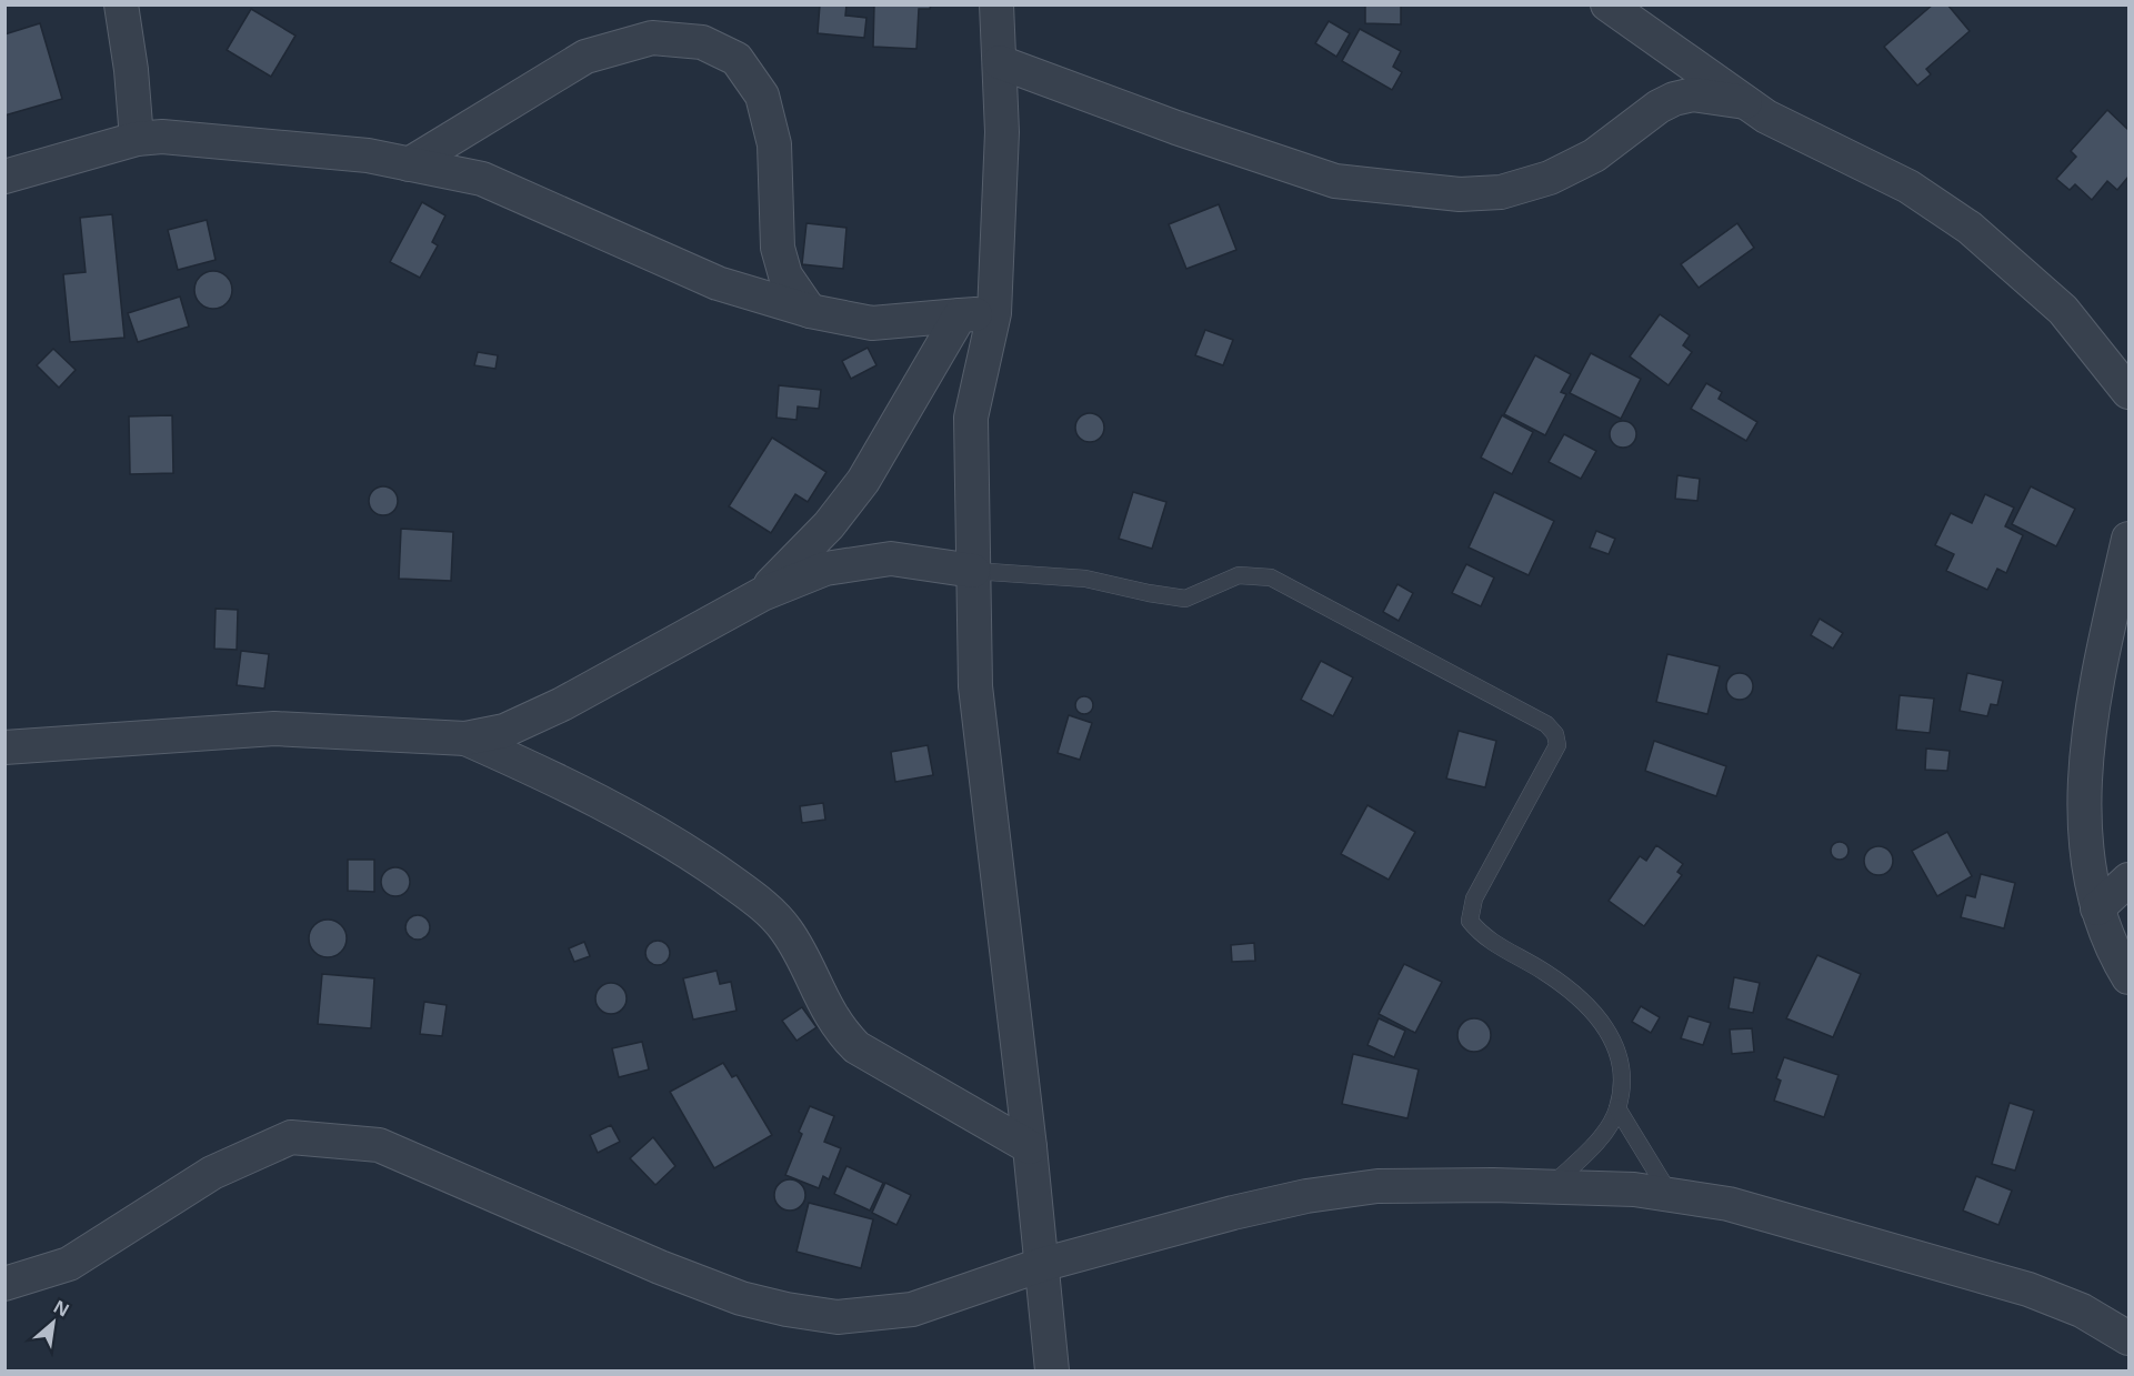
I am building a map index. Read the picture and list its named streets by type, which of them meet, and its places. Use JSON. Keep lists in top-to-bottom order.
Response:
{
  "north": "top right"
}
